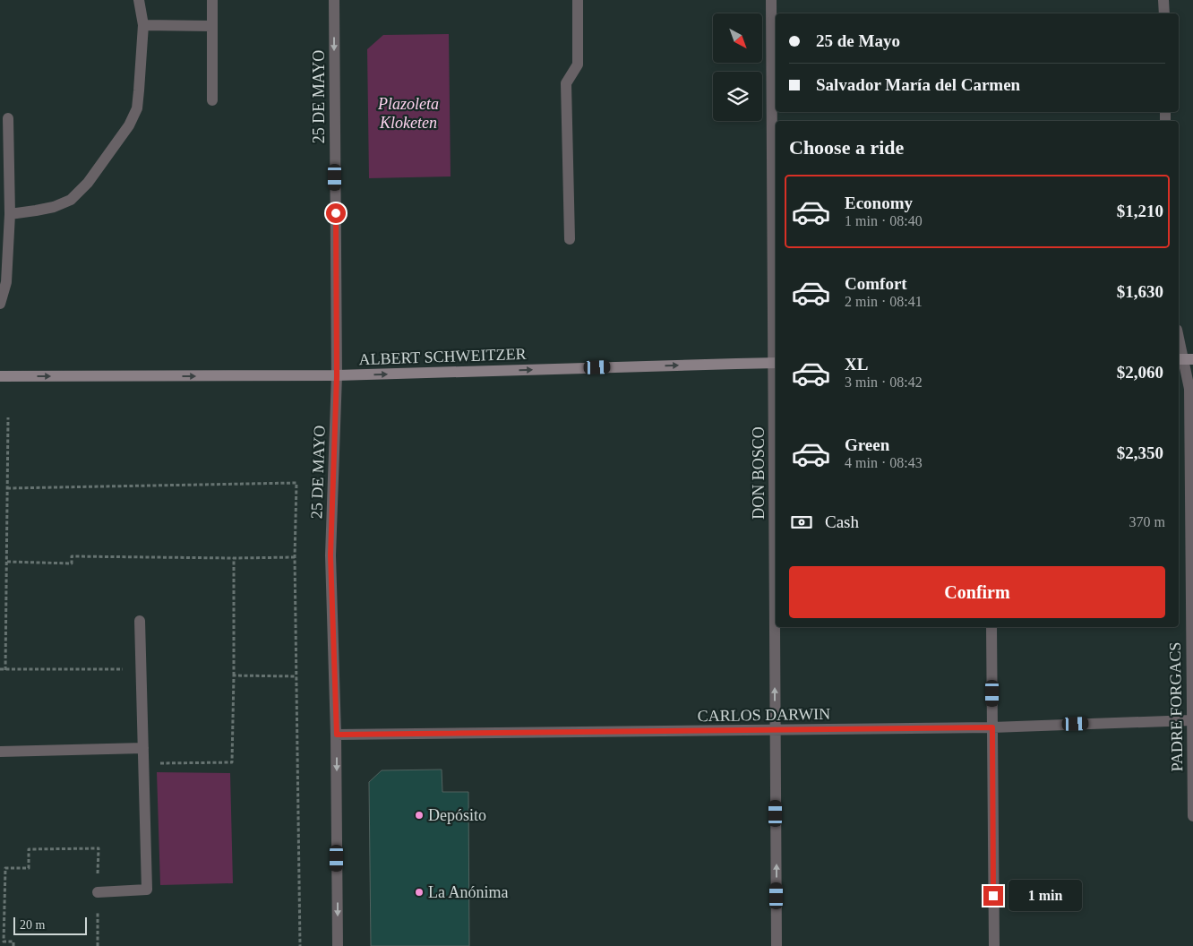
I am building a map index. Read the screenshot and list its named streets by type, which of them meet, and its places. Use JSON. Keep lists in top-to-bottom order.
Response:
{
  "streets": {
    "main road": ["ALBERT SCHWEITZER"],
    "street": [
      "25 DE MAYO",
      "DON BOSCO",
      "PADRE FORGACS",
      "CARLOS DARWIN"
    ]
  },
  "crossings": [
    ["25 DE MAYO", "ALBERT SCHWEITZER"],
    ["25 DE MAYO", "CARLOS DARWIN"],
    ["ALBERT SCHWEITZER", "DON BOSCO"],
    ["DON BOSCO", "CARLOS DARWIN"],
    ["PADRE FORGACS", "CARLOS DARWIN"]
  ],
  "one_way": ["25 DE MAYO", "ALBERT SCHWEITZER", "DON BOSCO"],
  "parks": ["Plazoleta Kloketen"],
  "places": ["Depósito", "La Anónima"],
  "scale_bar": "20 m",
  "north": "bottom right",
  "page": {
    "banner": ["25 de Mayo", "Salvador María del Carmen"],
    "heading": "Choose a ride",
    "list": [
      {
        "name": "Economy",
        "note": "1 min · 08:40",
        "value": "$1,210"
      },
      {
        "name": "Comfort",
        "note": "2 min · 08:41",
        "value": "$1,630"
      },
      {
        "name": "XL",
        "note": "3 min · 08:42",
        "value": "$2,060"
      },
      {
        "name": "Green",
        "note": "4 min · 08:43",
        "value": "$2,350"
      }
    ],
    "pay": ["Cash", "370 m"],
    "buttons": "Confirm",
    "bubble": "1 min",
    "scale": "20 m"
  }
}
